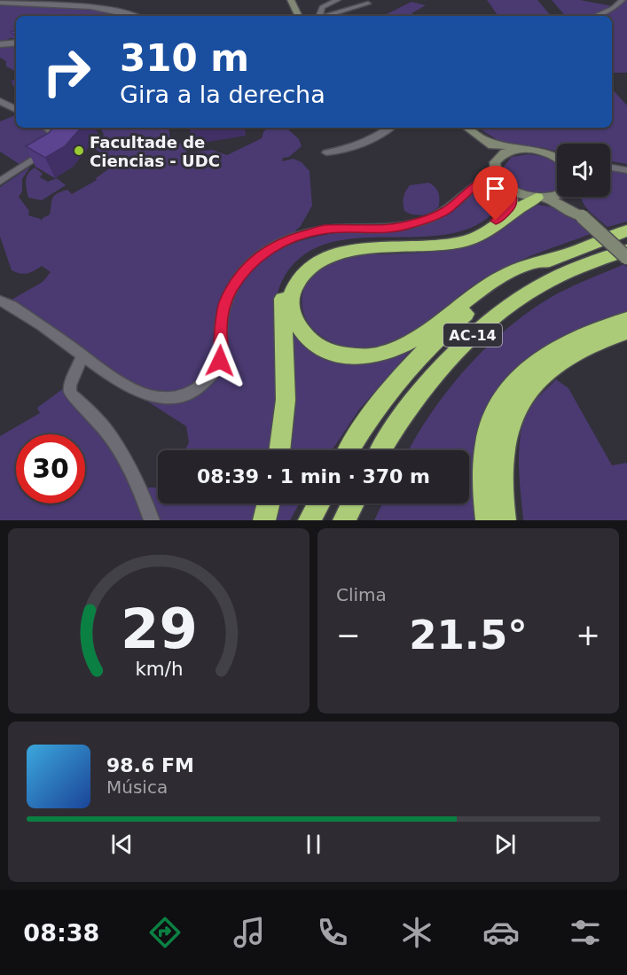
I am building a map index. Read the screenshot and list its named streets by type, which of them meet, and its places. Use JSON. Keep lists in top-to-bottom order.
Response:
{
  "streets": {
    "highway": ["AC-14"]
  },
  "places": ["Facultade de Ciencias - UDC"],
  "page": {
    "turn": ["310 m", "Gira a la derecha"],
    "limit": "30",
    "trip": "08:39 · 1 min · 370 m",
    "tile": "Clima",
    "heat": ["−", "21.5°", "+"],
    "song": ["98.6 FM", "Música"],
    "tabs": "08:38",
    "gauge": ["29", "km/h"]
  }
}
